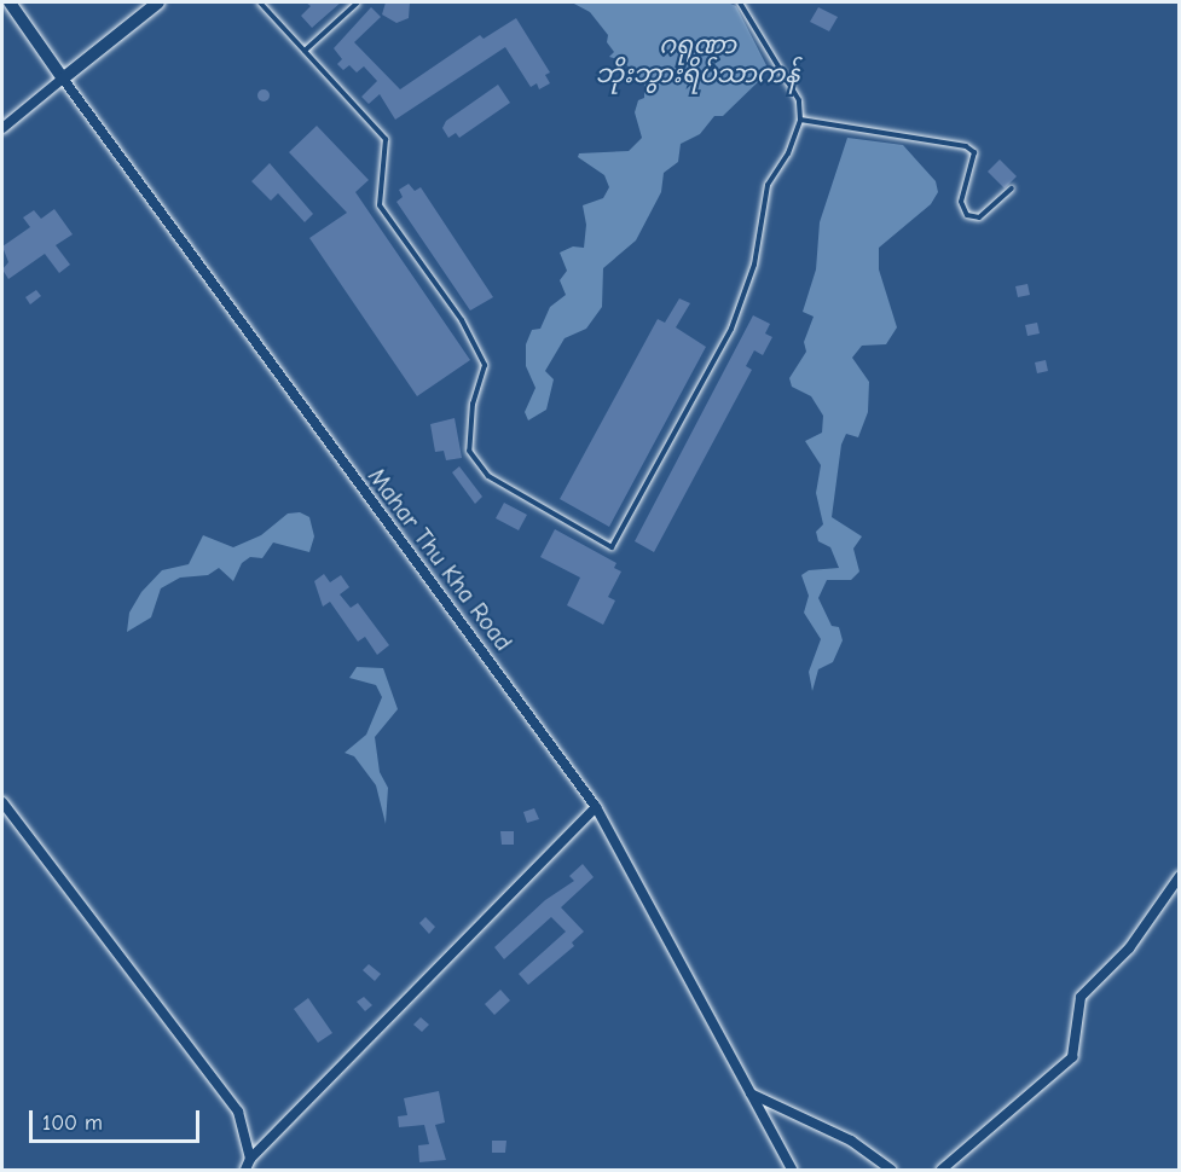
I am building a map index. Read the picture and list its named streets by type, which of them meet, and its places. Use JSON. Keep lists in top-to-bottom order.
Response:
{
  "streets": {
    "main road": ["Mahar Thu Kha Road"]
  },
  "water": ["ဂရုဏာ ဘိုးဘွားရိပ်သာကန်"],
  "scale_bar": "100 m"
}
